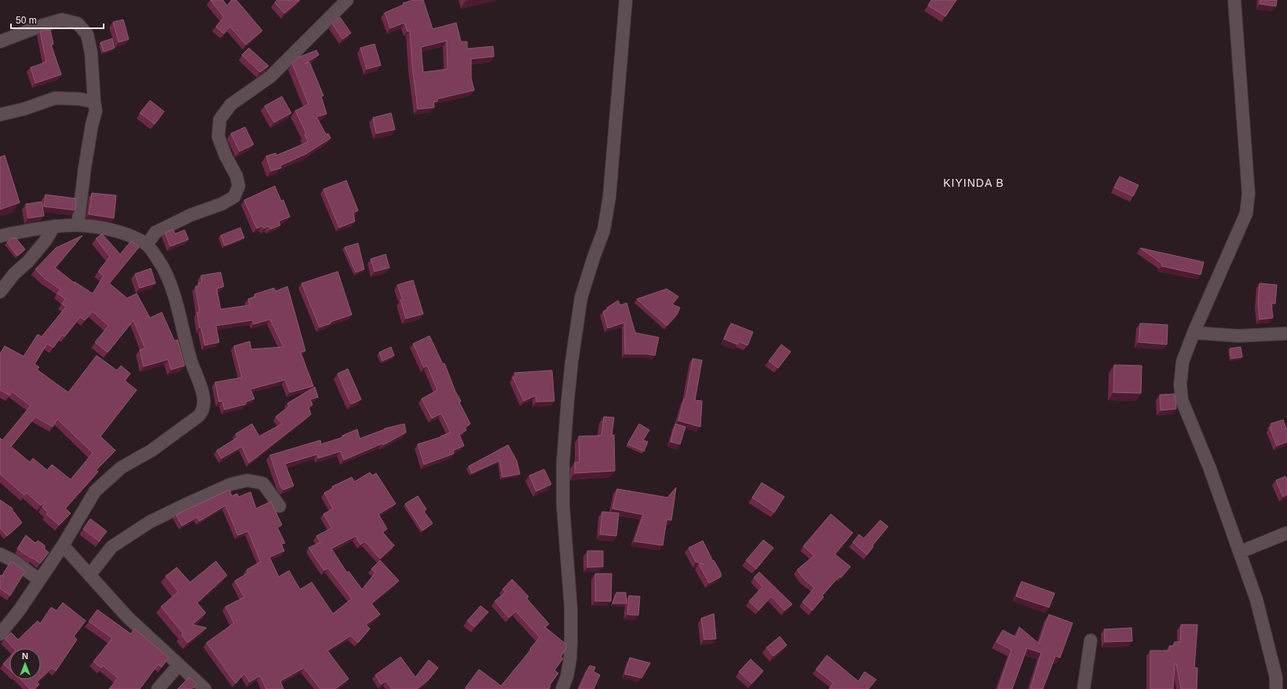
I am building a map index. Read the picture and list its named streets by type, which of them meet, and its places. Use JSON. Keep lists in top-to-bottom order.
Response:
{
  "districts": ["KIYINDA B"],
  "scale_bar": "50 m",
  "north": "top"
}
